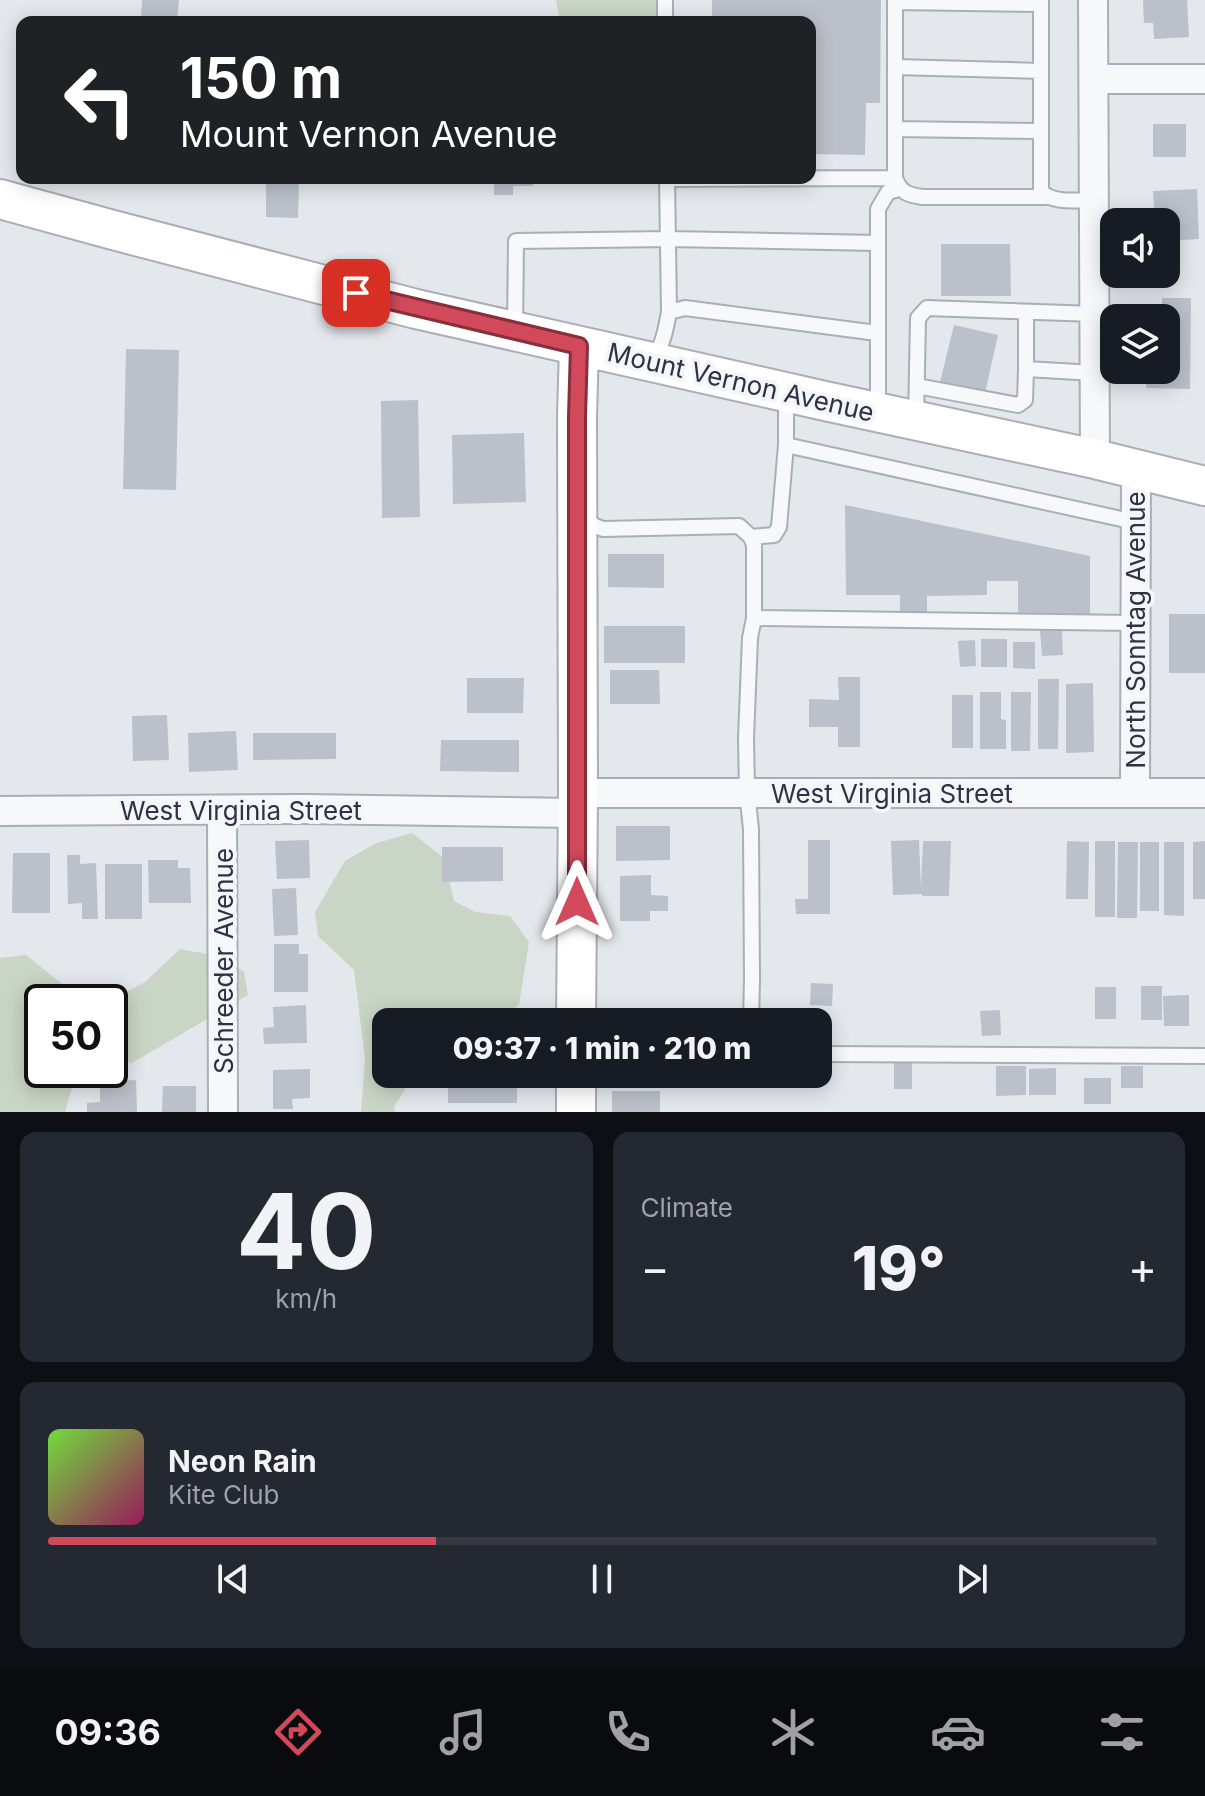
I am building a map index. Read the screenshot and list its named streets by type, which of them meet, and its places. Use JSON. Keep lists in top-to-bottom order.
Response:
{
  "streets": {
    "main road": ["Mount Vernon Avenue"],
    "street": ["North Sonntag Avenue", "West Virginia Street", "Schreeder Avenue"]
  },
  "crossings": [
    ["Mount Vernon Avenue", "North Sonntag Avenue"],
    ["North Sonntag Avenue", "West Virginia Street"],
    ["West Virginia Street", "Schreeder Avenue"]
  ],
  "page": {
    "turn": ["150 m", "Mount Vernon Avenue"],
    "limit": "50",
    "trip": "09:37 · 1 min · 210 m",
    "tile": [
      ["40", "km/h"],
      "Climate"
    ],
    "heat": ["−", "19°", "+"],
    "song": ["Neon Rain", "Kite Club"],
    "tabs": "09:36"
  }
}
